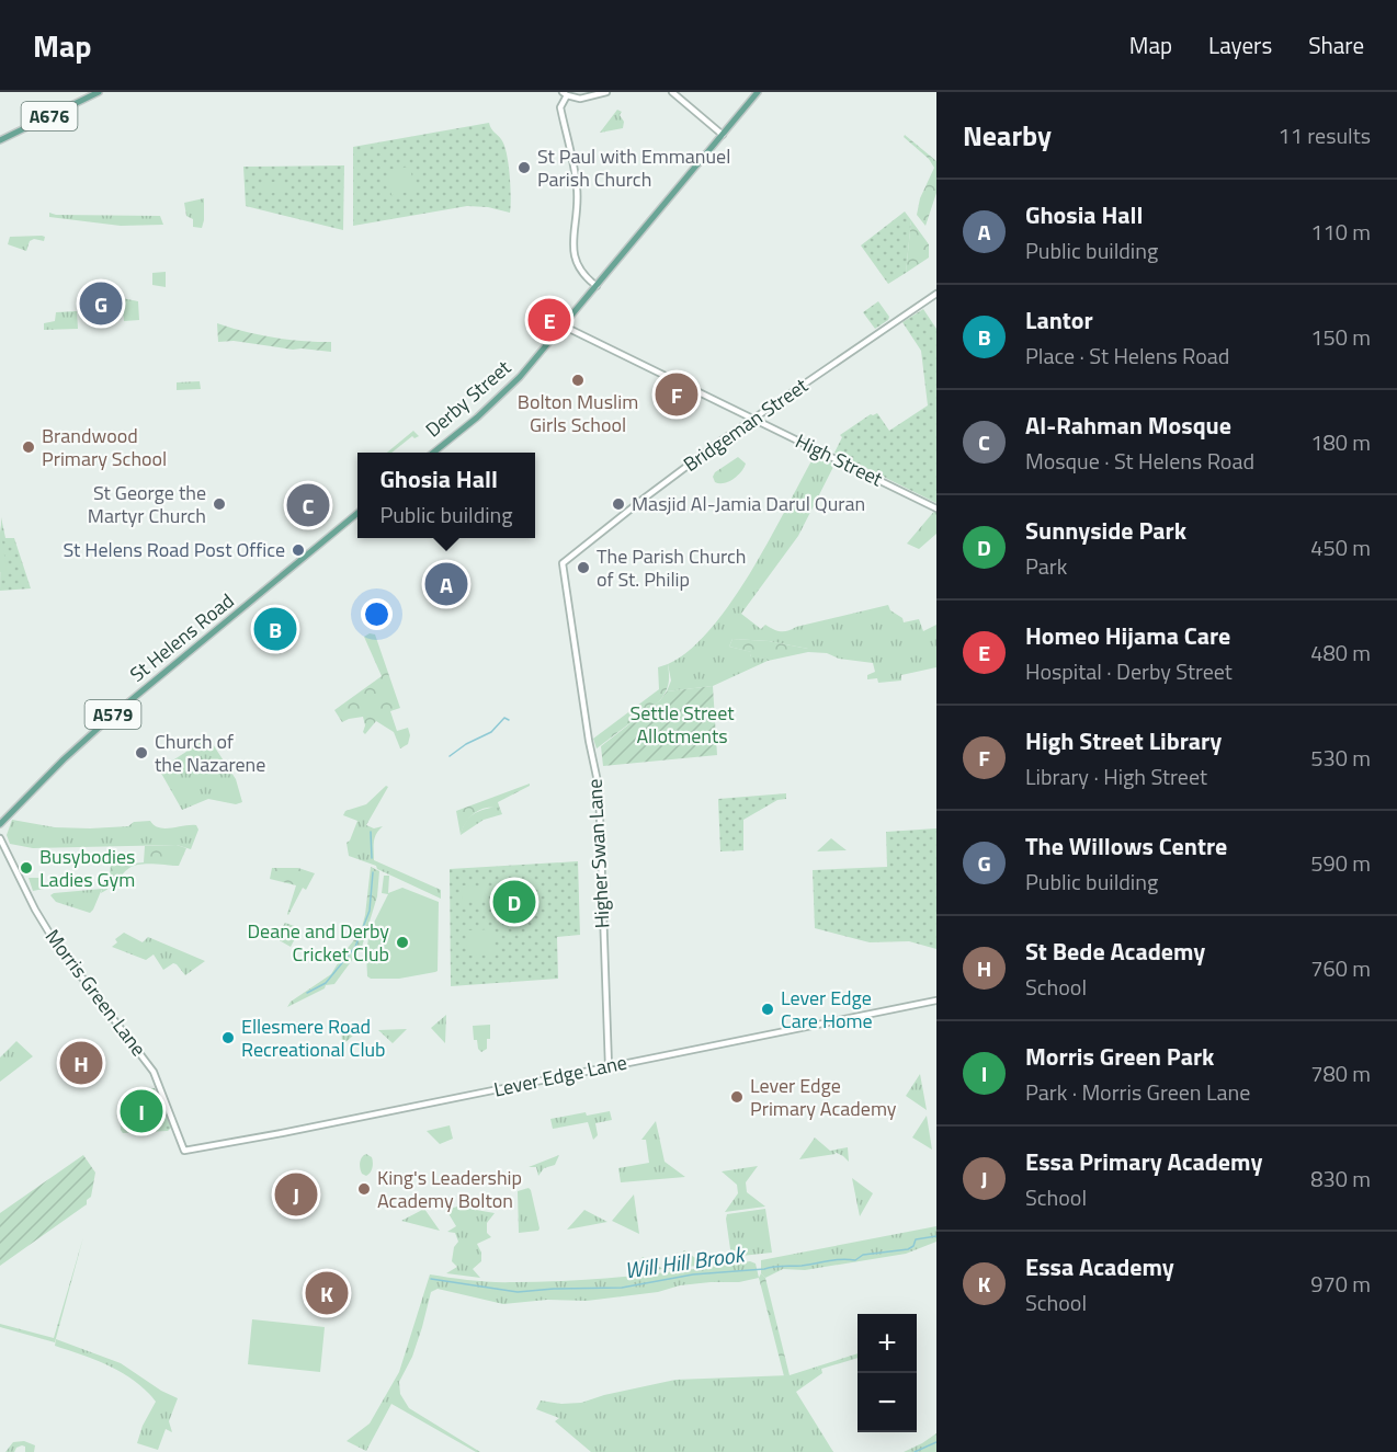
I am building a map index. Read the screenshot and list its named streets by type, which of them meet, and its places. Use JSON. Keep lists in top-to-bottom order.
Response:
{
  "streets": {
    "main road": [
      "A676",
      "Derby Street",
      "St Helens Road",
      "A579"
    ],
    "street": [
      "Bridgeman Street",
      "High Street",
      "Higher Swan Lane",
      "Morris Green Lane",
      "Lever Edge Lane"
    ]
  },
  "crossings": [
    ["Derby Street", "High Street"],
    ["Bridgeman Street", "High Street"],
    ["Bridgeman Street", "Higher Swan Lane"],
    ["Higher Swan Lane", "Lever Edge Lane"],
    ["Morris Green Lane", "Lever Edge Lane"]
  ],
  "water": ["Will Hill Brook"],
  "parks": ["Settle Street Allotments"],
  "places": [
    "St Paul with Emmanuel Parish Church",
    "Bolton Muslim Girls School",
    "Brandwood Primary School",
    "St George the Martyr Church",
    "Masjid Al-Jamia Darul Quran",
    "St Helens Road Post Office",
    "The Parish Church of St. Philip",
    "Church of the Nazarene",
    "Busybodies Ladies Gym",
    "Deane and Derby Cricket Club",
    "Lever Edge Care Home",
    "Ellesmere Road Recreational Club",
    "Lever Edge Primary Academy",
    "King's Leadership Academy Bolton"
  ],
  "page": {
    "header": "Map",
    "nav": ["Map", "Layers", "Share"],
    "heading": ["Nearby", "11 results"],
    "list": [
      {
        "mark": "A",
        "name": "Ghosia Hall",
        "note": "Public building",
        "value": "110 m"
      },
      {
        "mark": "B",
        "name": "Lantor",
        "note": "Place · St Helens Road",
        "value": "150 m"
      },
      {
        "mark": "C",
        "name": "Al-Rahman Mosque",
        "note": "Mosque · St Helens Road",
        "value": "180 m"
      },
      {
        "mark": "D",
        "name": "Sunnyside Park",
        "note": "Park",
        "value": "450 m"
      },
      {
        "mark": "E",
        "name": "Homeo Hijama Care",
        "note": "Hospital · Derby Street",
        "value": "480 m"
      },
      {
        "mark": "F",
        "name": "High Street Library",
        "note": "Library · High Street",
        "value": "530 m"
      },
      {
        "mark": "G",
        "name": "The Willows Centre",
        "note": "Public building",
        "value": "590 m"
      },
      {
        "mark": "H",
        "name": "St Bede Academy",
        "note": "School",
        "value": "760 m"
      },
      {
        "mark": "I",
        "name": "Morris Green Park",
        "note": "Park · Morris Green Lane",
        "value": "780 m"
      },
      {
        "mark": "J",
        "name": "Essa Primary Academy",
        "note": "School",
        "value": "830 m"
      },
      {
        "mark": "K",
        "name": "Essa Academy",
        "note": "School",
        "value": "970 m"
      }
    ],
    "pins": [
      "G",
      "E",
      "F",
      "C",
      "A",
      "B",
      "D",
      "H",
      "I",
      "J",
      "K"
    ],
    "popup": ["Ghosia Hall", "Public building"],
    "map_buttons": ["+", "−"]
  }
}
